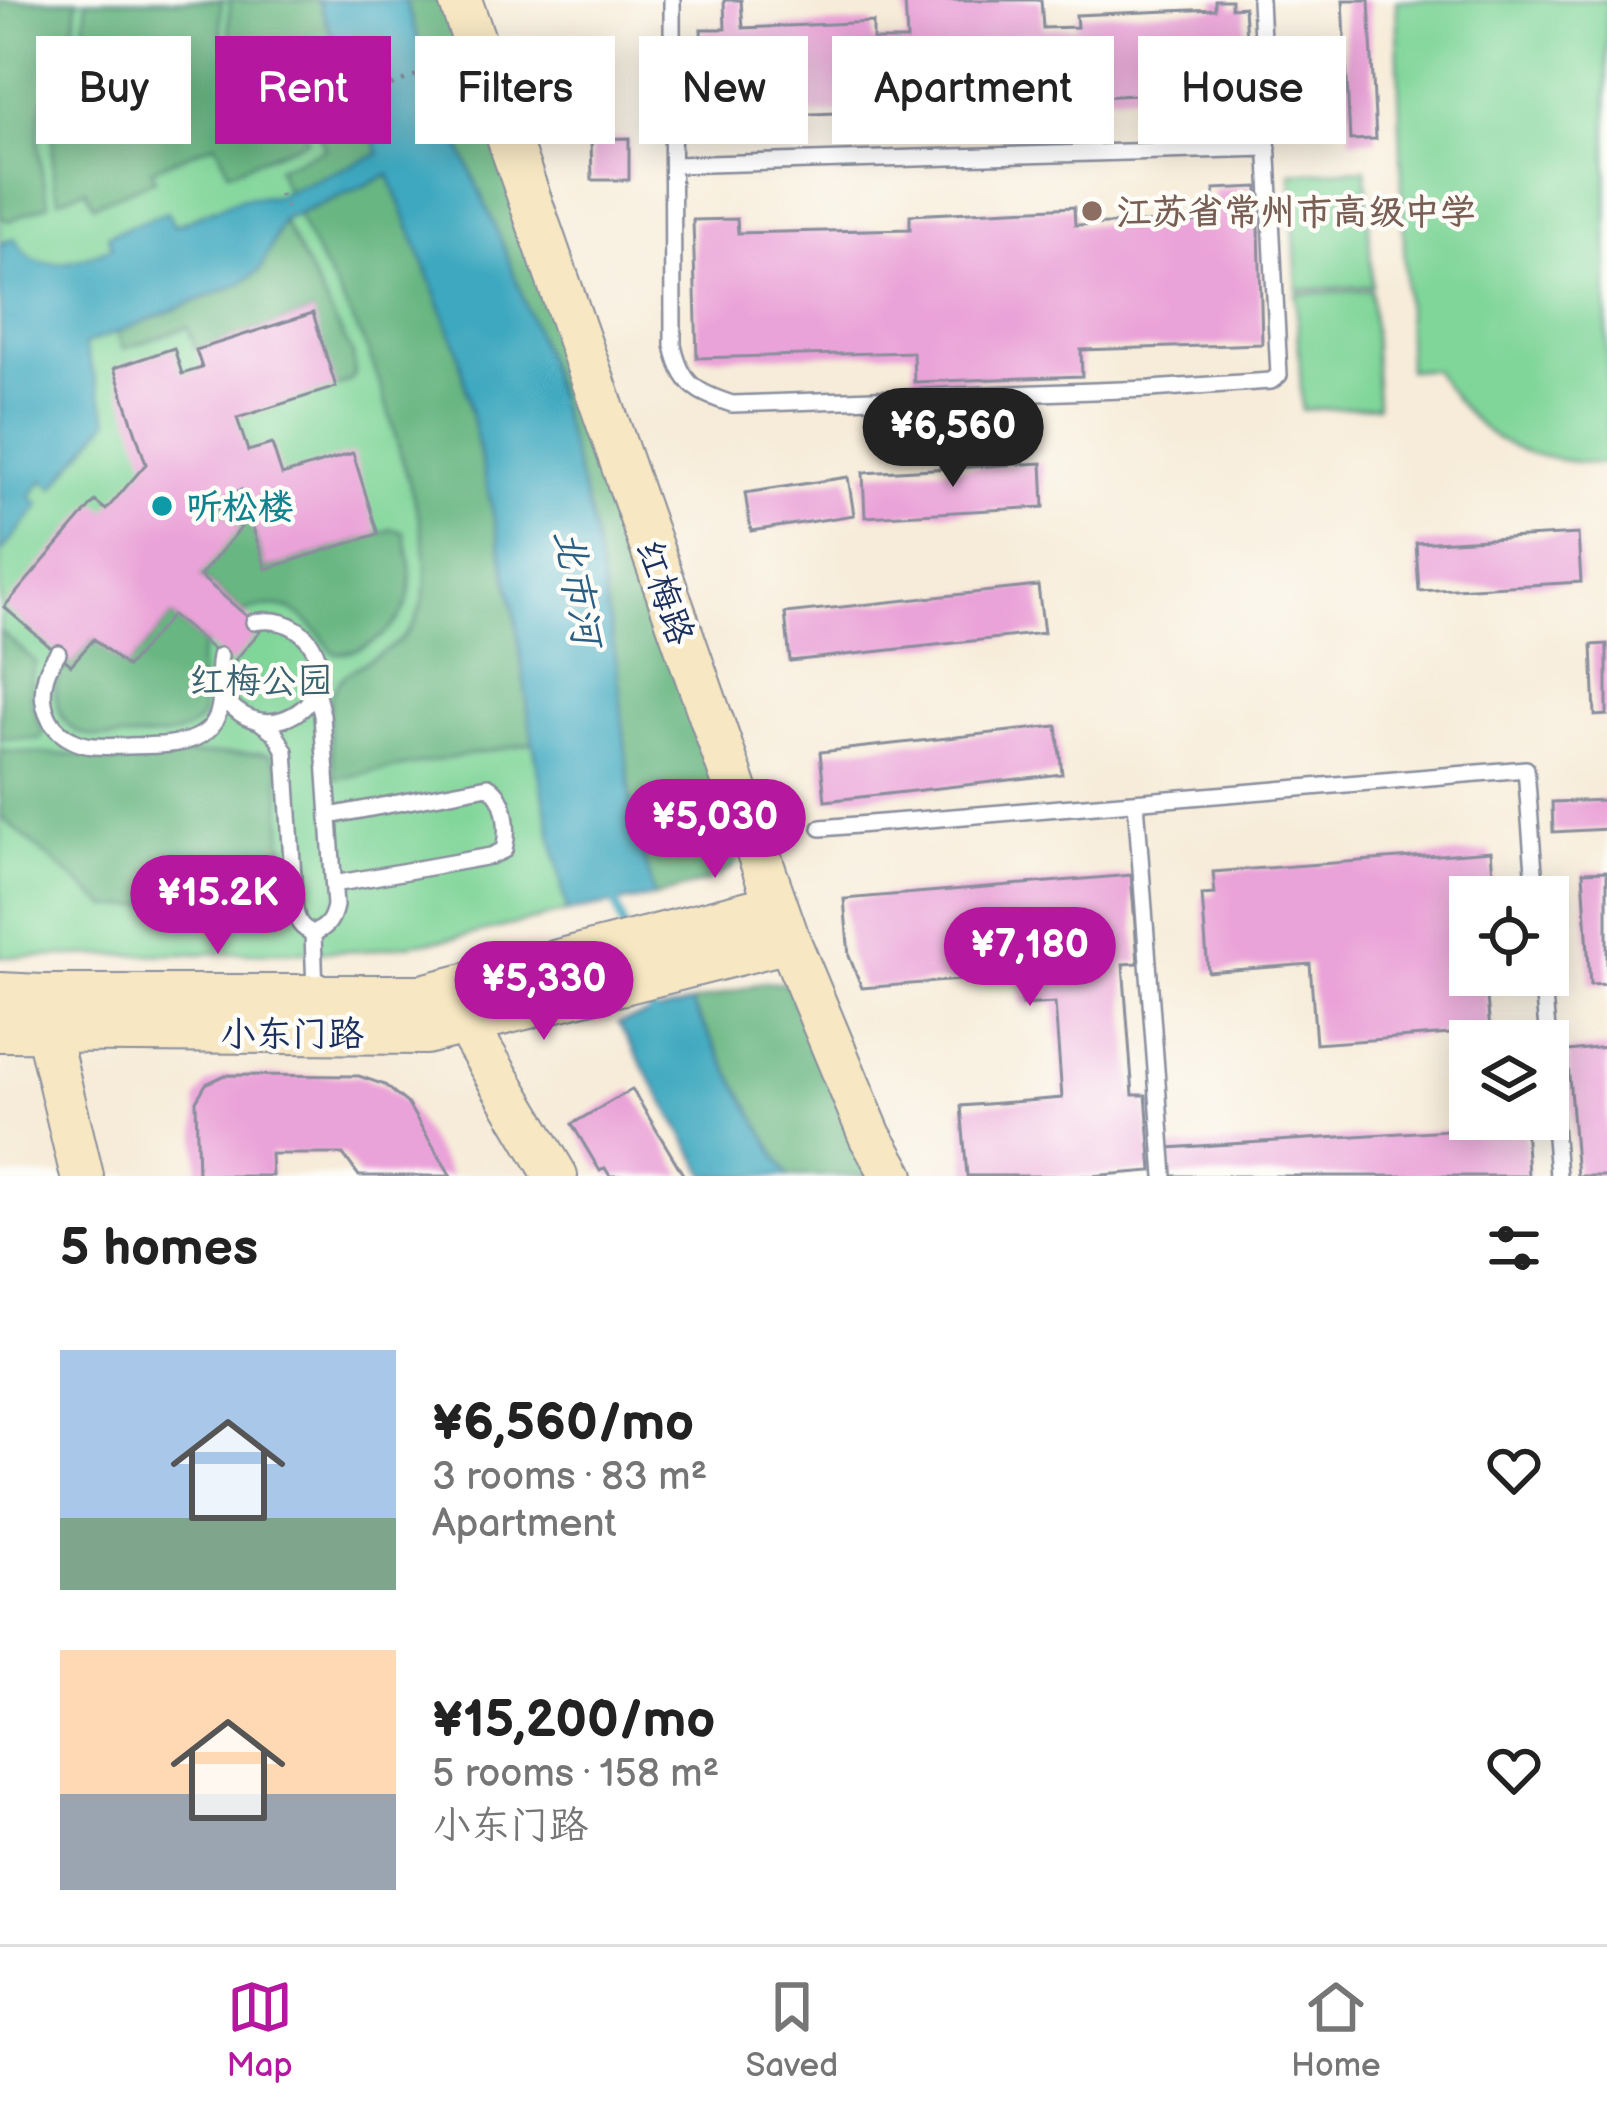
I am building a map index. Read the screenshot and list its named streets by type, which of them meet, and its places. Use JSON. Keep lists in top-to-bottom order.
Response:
{
  "streets": {
    "street": ["红梅路", "小东门路"]
  },
  "crossings": [
    ["红梅路", "小东门路"]
  ],
  "water": ["北市河"],
  "parks": ["红梅公园"],
  "places": ["江苏省常州市高级中学", "听松楼"],
  "page": {
    "chip": [
      "Buy",
      "Rent",
      "Filters",
      "New",
      "Apartment",
      "House"
    ],
    "price": [
      "¥6,560",
      "¥5,030",
      "¥15.2K",
      "¥7,180",
      "¥5,330"
    ],
    "heading": "5 homes",
    "list": [
      {
        "name": "¥6,560/mo",
        "note": "3 rooms · 83 m² · Apartment"
      },
      {
        "name": "¥15,200/mo",
        "note": "5 rooms · 158 m² · 小东门路"
      }
    ],
    "tabs": ["Map", "Saved", "Home"]
  }
}
